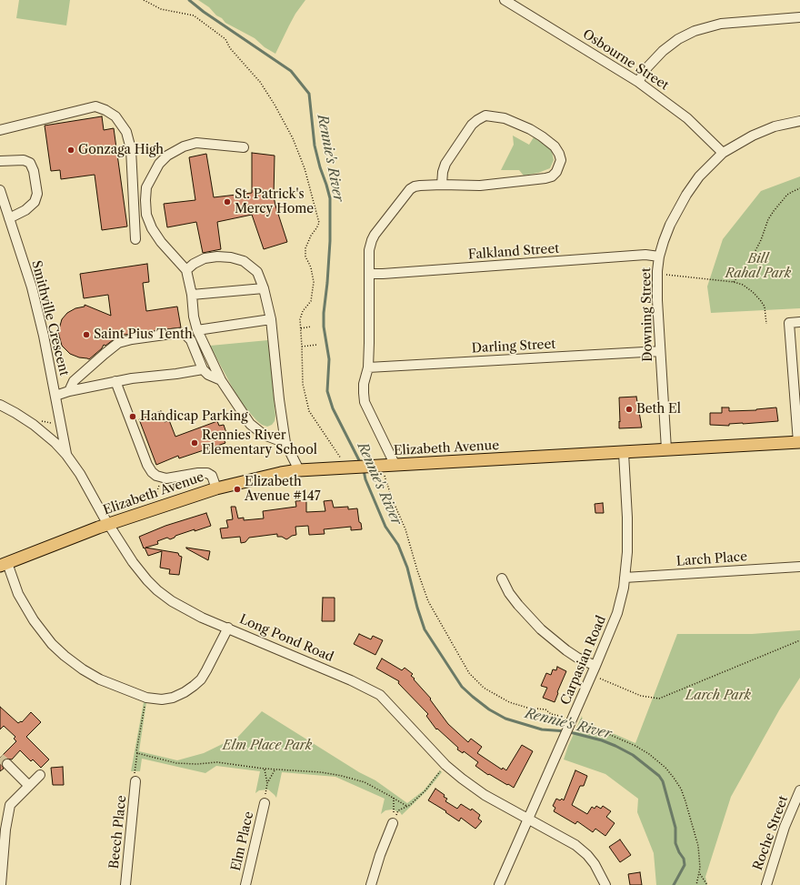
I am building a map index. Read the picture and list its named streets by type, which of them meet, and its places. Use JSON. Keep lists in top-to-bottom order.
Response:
{
  "streets": {
    "main road": ["Elizabeth Avenue"],
    "street": [
      "Osbourne Street",
      "Falkland Street",
      "Downing Street",
      "Smithville Crescent",
      "Darling Street",
      "Larch Place",
      "Long Pond Road",
      "Carpasian Road",
      "Beech Place",
      "Roche Street",
      "Elm Place"
    ]
  },
  "crossings": [
    ["Osbourne Street", "Downing Street"],
    ["Falkland Street", "Downing Street"],
    ["Downing Street", "Darling Street"],
    ["Downing Street", "Elizabeth Avenue"],
    ["Smithville Crescent", "Long Pond Road"],
    ["Elizabeth Avenue", "Long Pond Road"],
    ["Elizabeth Avenue", "Carpasian Road"],
    ["Larch Place", "Carpasian Road"],
    ["Long Pond Road", "Carpasian Road"]
  ],
  "water": ["Rennie's River"],
  "parks": ["Bill Rahal Park", "Larch Park", "Elm Place Park"],
  "places": [
    "Gonzaga High",
    "St. Patrick's Mercy Home",
    "Saint Pius Tenth",
    "Beth El",
    "Handicap Parking",
    "Rennies River Elementary School",
    "Elizabeth Avenue #147"
  ]
}
